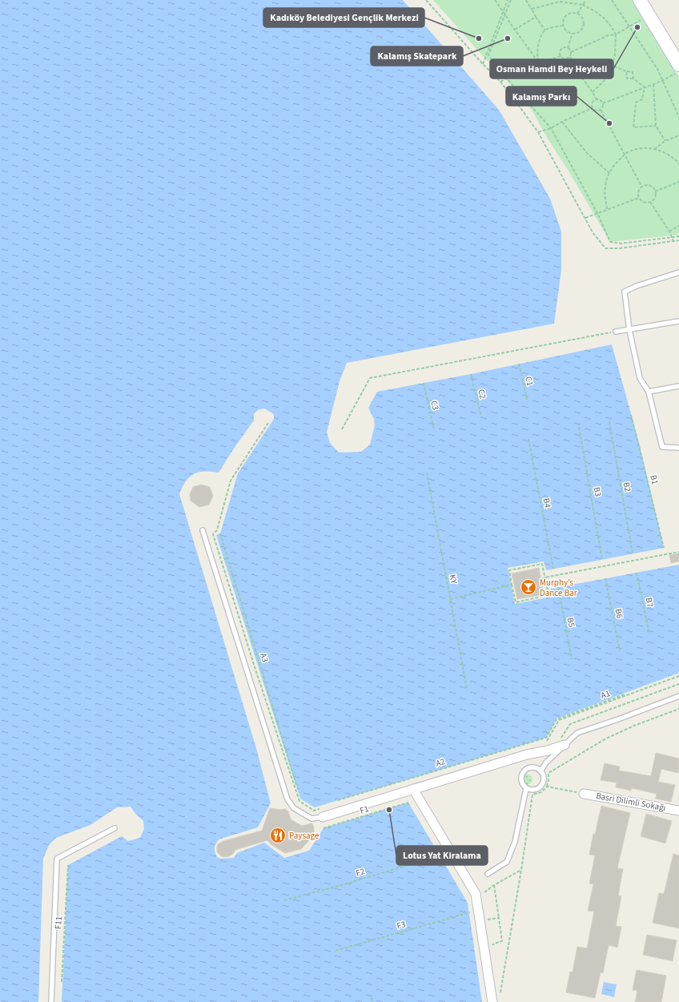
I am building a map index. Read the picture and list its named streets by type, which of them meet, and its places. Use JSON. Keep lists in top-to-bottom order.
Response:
{
  "streets": {
    "street": ["Basri Dilimli Sokağı"],
    "path": [
      "C1",
      "C2",
      "C3",
      "B1",
      "B2",
      "B3",
      "B4",
      "KY",
      "B7",
      "B6",
      "B5",
      "A3",
      "A1",
      "A2",
      "F1",
      "F2",
      "F11",
      "F3"
    ]
  },
  "crossings": [
    ["A1", "A2"]
  ],
  "places": {
    "other": [
      "Osman Hamdi Bey Heykeli",
      "Kadıköy Belediyesi Gençlik Merkezi",
      "Kalamış Skatepark",
      "Kalamış Parkı",
      "Lotus Yat Kiralama"
    ],
    "bar": ["Murphy's Dance Bar"],
    "restaurant": ["Paysage"]
  }
}
